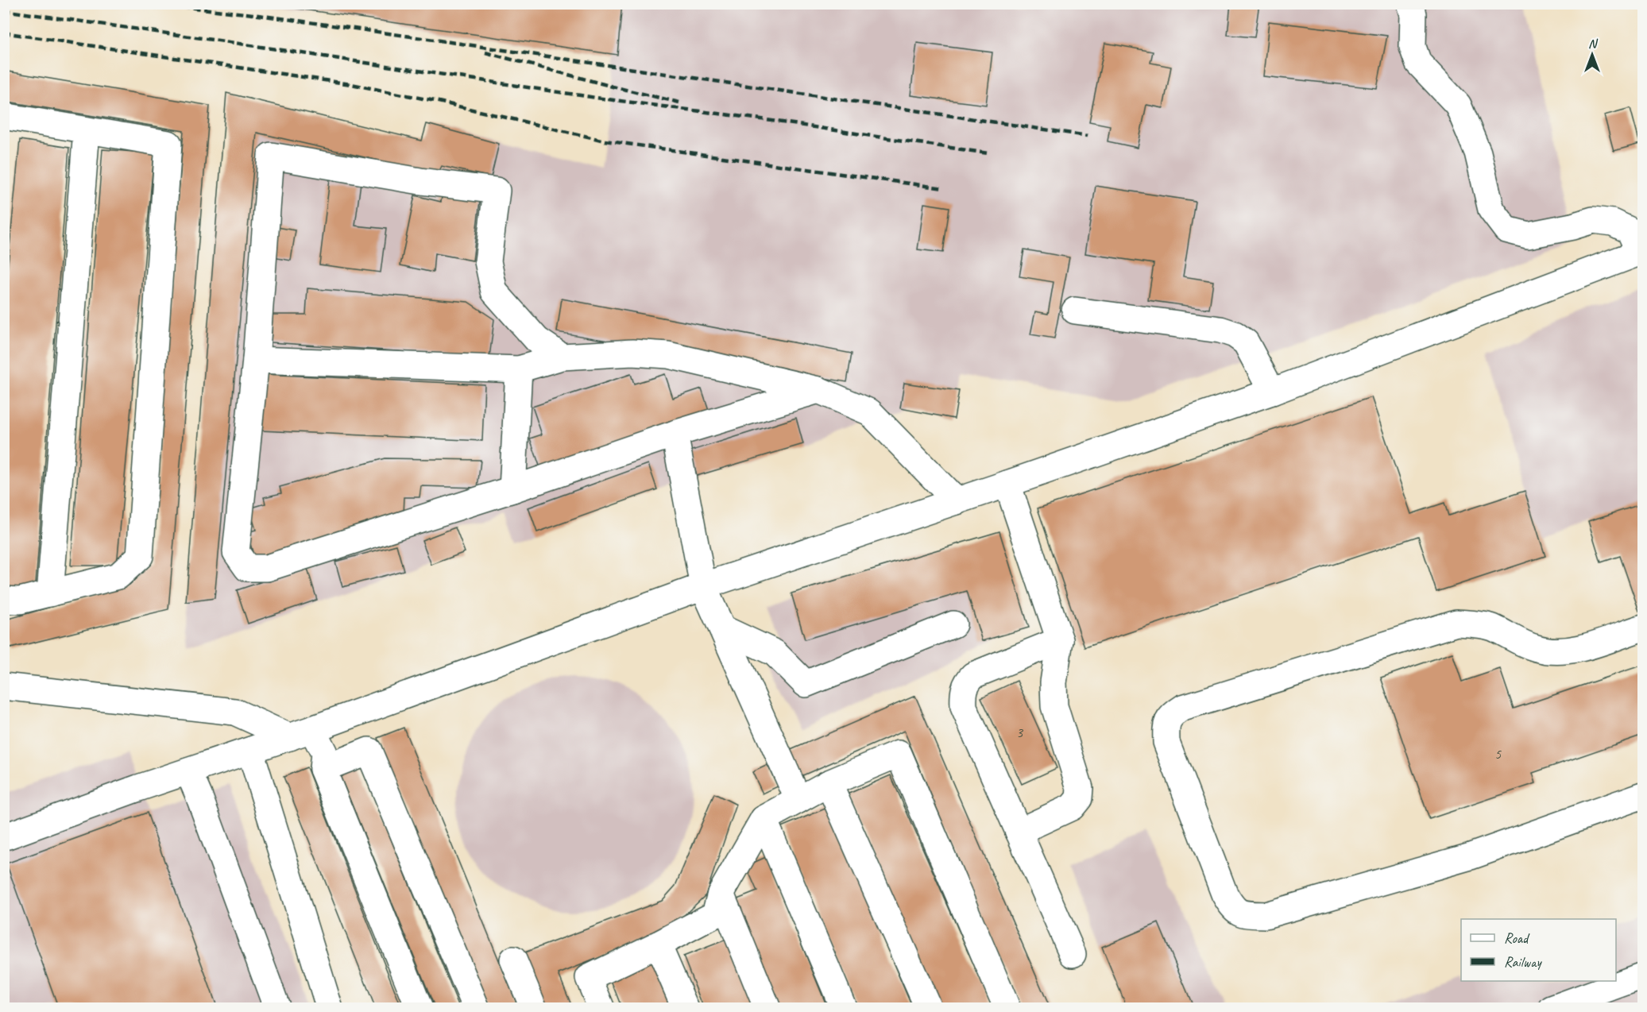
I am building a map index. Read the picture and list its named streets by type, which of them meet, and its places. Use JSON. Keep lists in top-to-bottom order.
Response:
{
  "house_numbers": ["3", "5"],
  "legend": ["Road", "Railway"],
  "north": "top"
}
